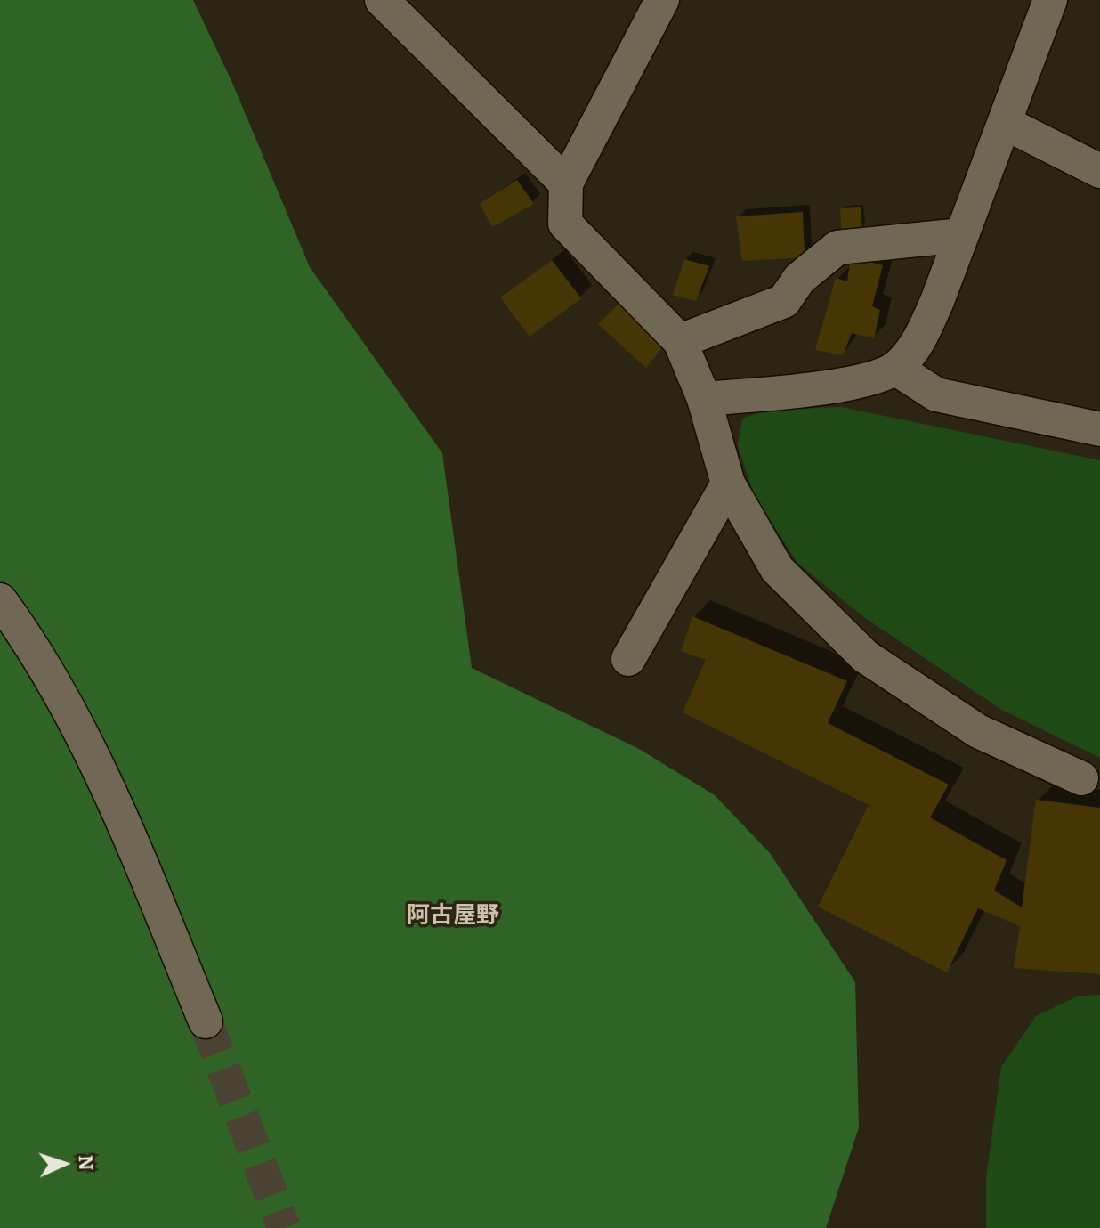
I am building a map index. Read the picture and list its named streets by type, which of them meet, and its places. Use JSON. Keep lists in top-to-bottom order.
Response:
{
  "districts": ["阿古屋野"],
  "north": "right"
}
